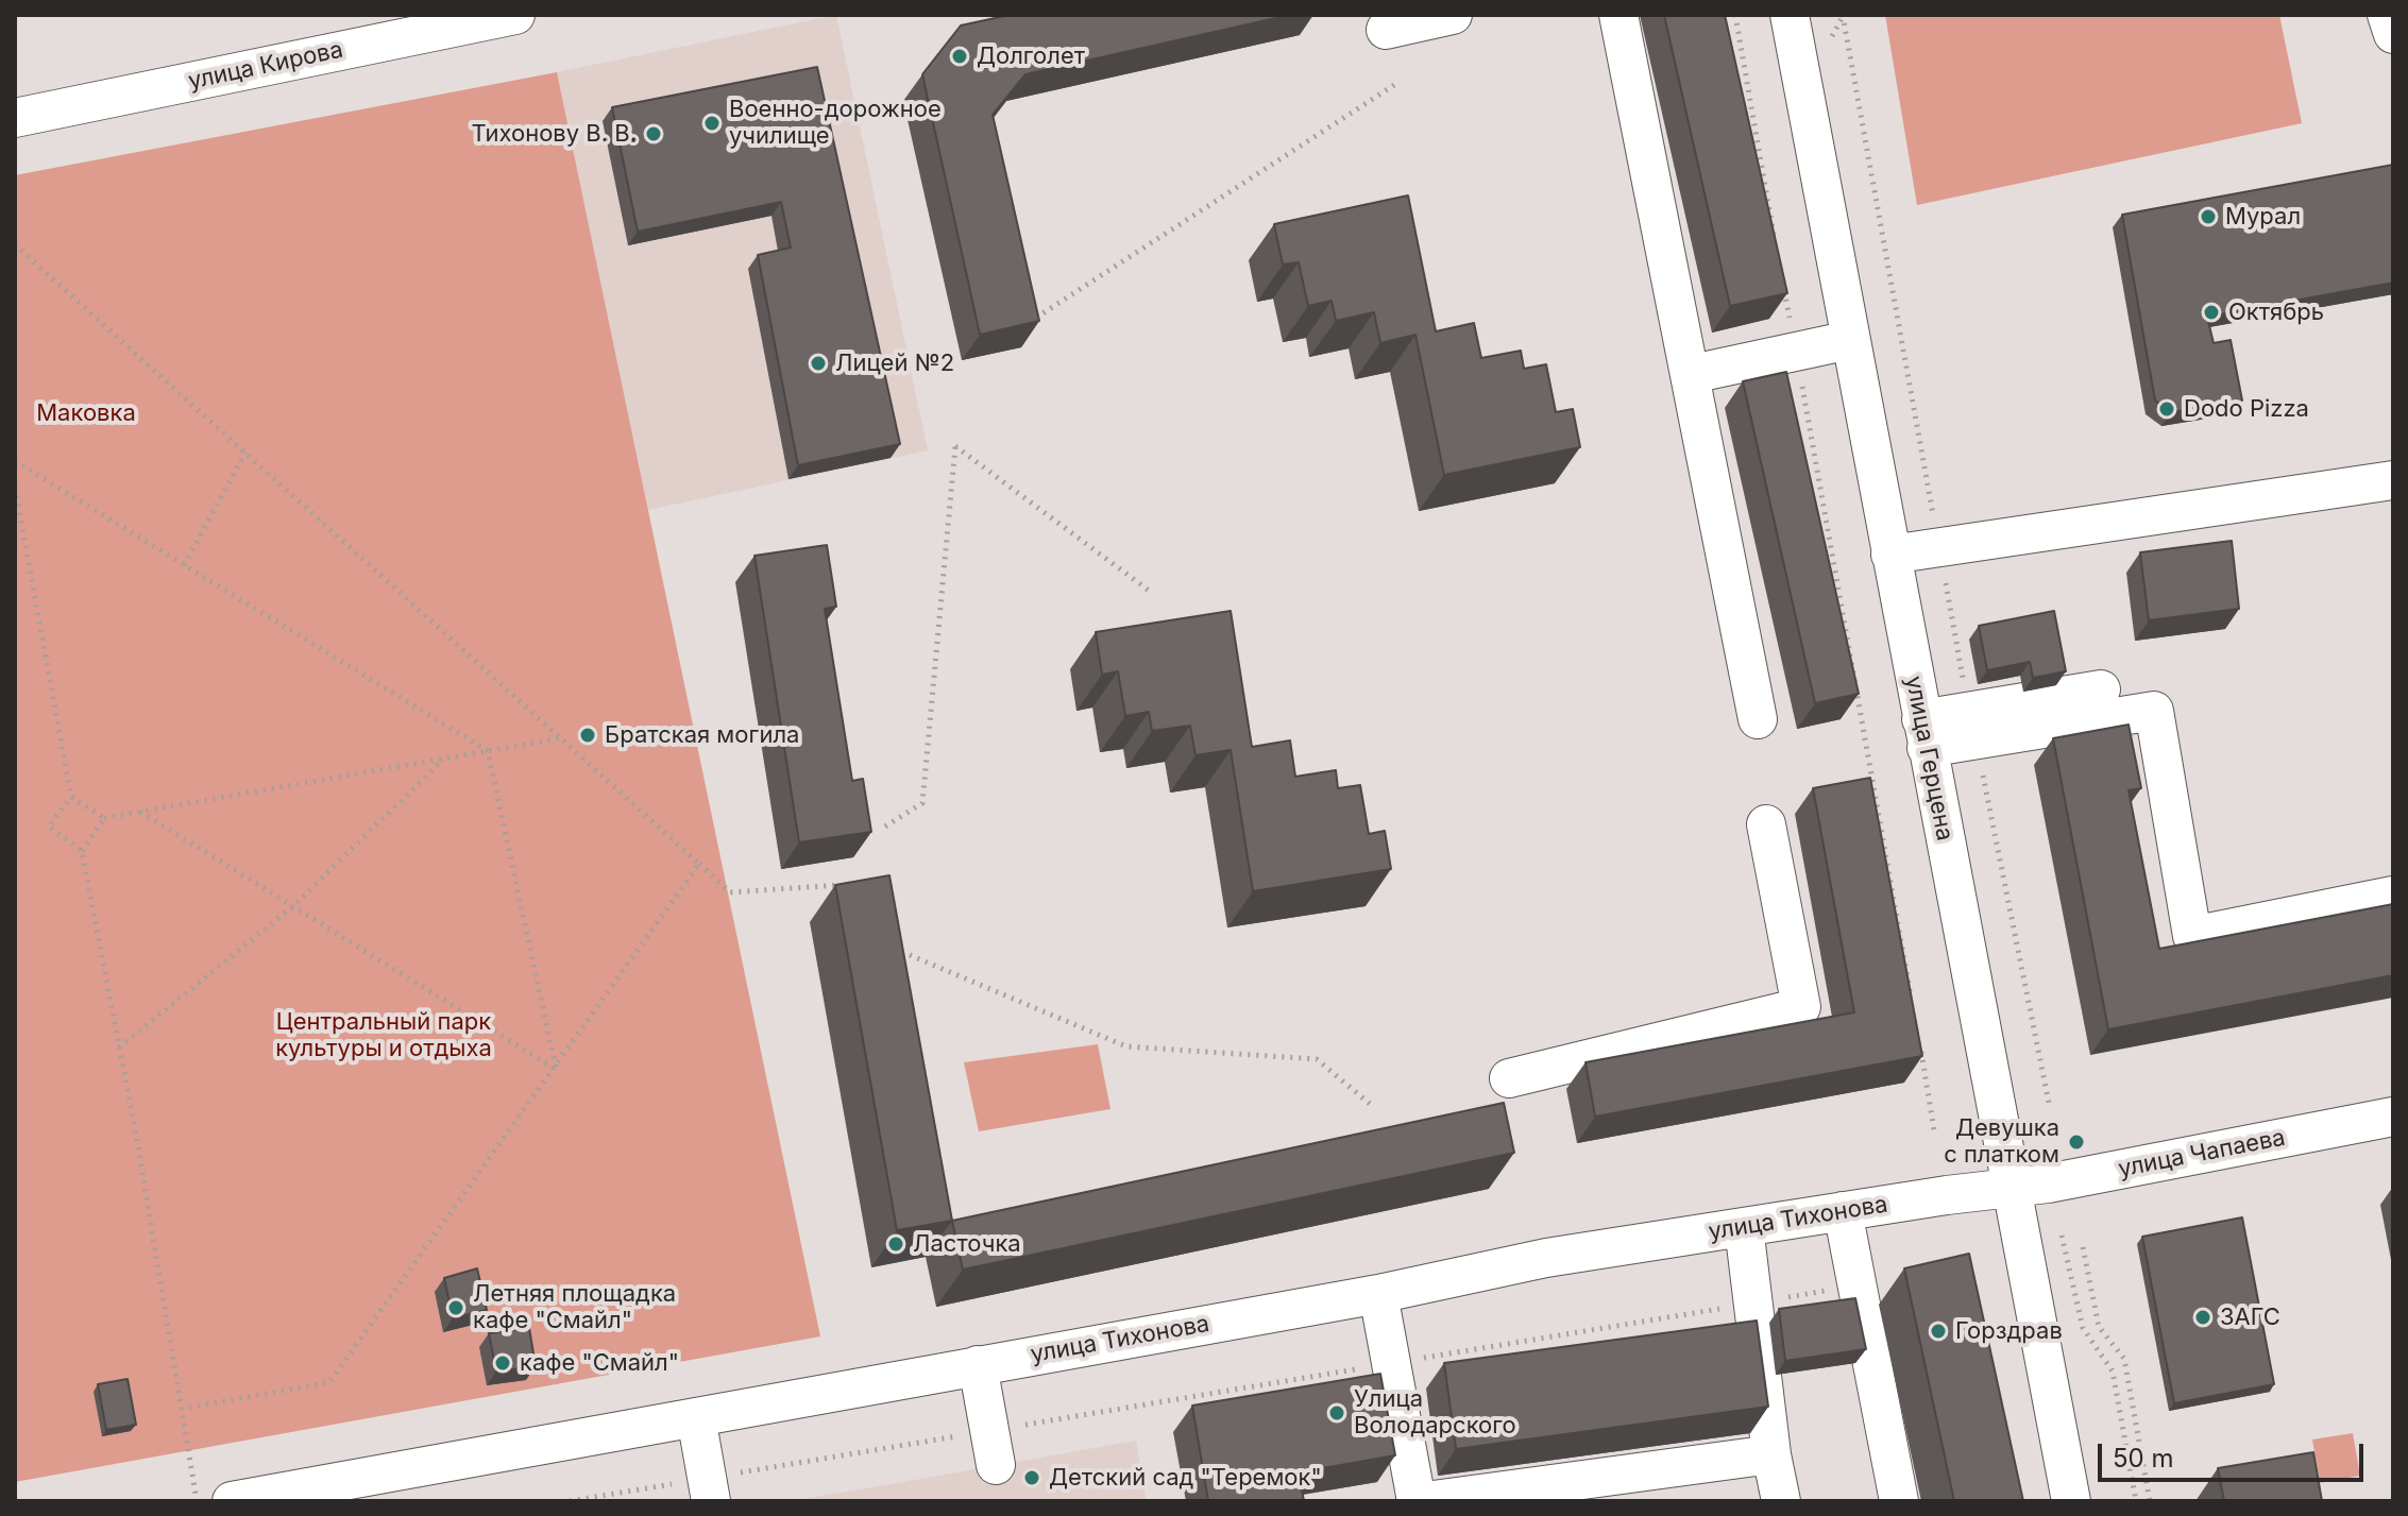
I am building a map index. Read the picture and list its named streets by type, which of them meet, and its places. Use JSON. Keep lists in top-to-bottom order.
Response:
{
  "streets": {
    "street": [
      "улица Кирова",
      "улица Герцена",
      "улица Чапаева",
      "улица Тихонова"
    ]
  },
  "crossings": [
    ["улица Герцена", "улица Чапаева"],
    ["улица Герцена", "улица Тихонова"],
    ["улица Чапаева", "улица Тихонова"]
  ],
  "parks": ["Маковка", "Центральный парк культуры и отдыха"],
  "places": [
    "Долголет",
    "Военно-дорожное училище",
    "Тихонову В. В.",
    "Мурал",
    "Октябрь",
    "Лицей №2",
    "Dodo Pizza",
    "Братская могила",
    "Девушка с платком",
    "Ласточка",
    "Летняя площадка кафе \"Смайл\"",
    "ЗАГС",
    "Горздрав",
    "кафе \"Смайл\"",
    "Улица Володарского",
    "Детский сад \"Теремок\""
  ],
  "scale_bar": "50 m"
}
